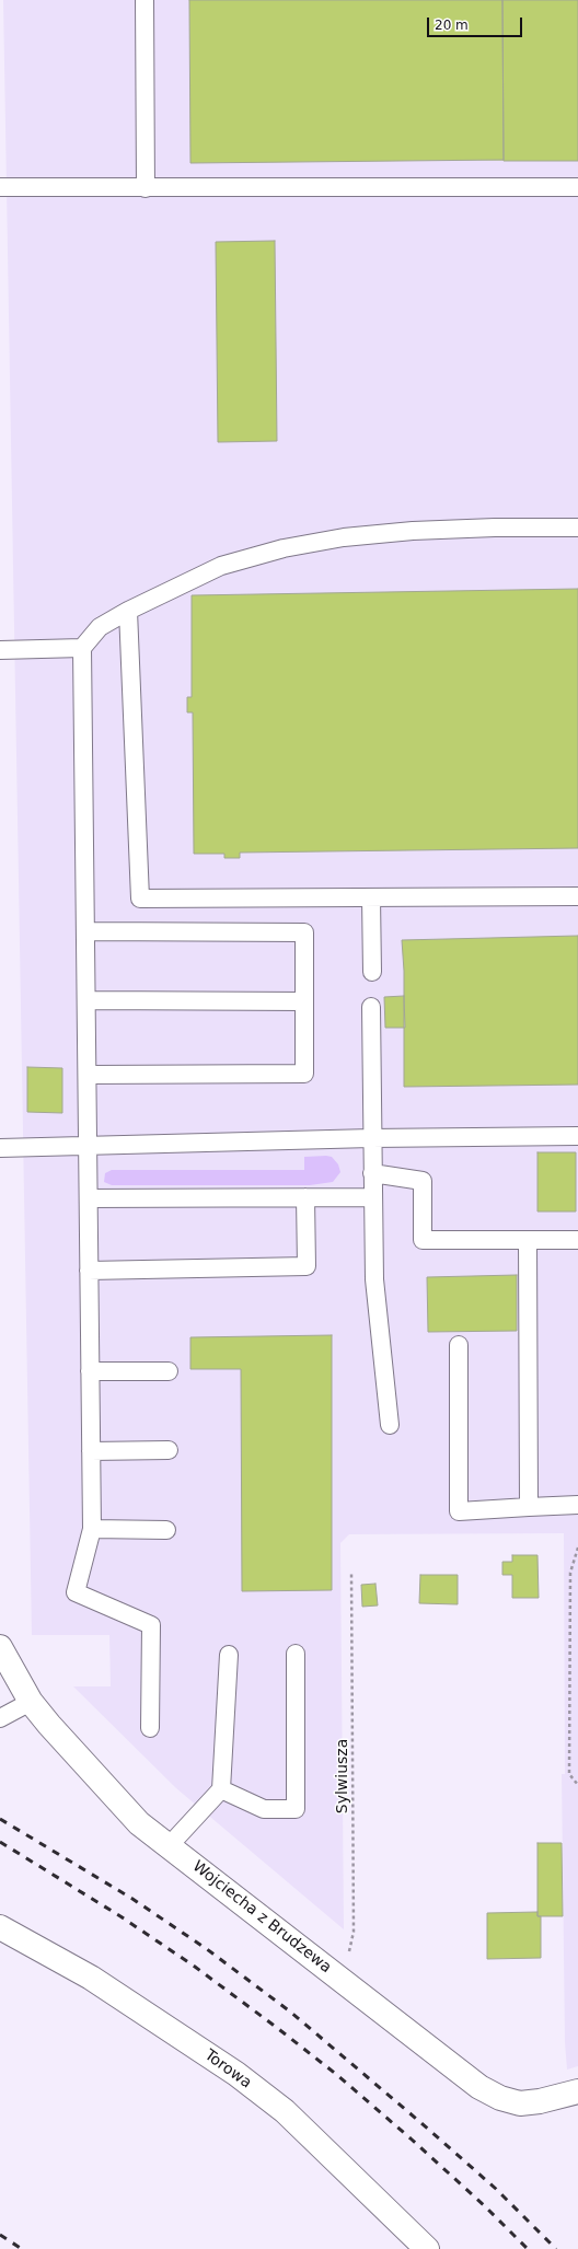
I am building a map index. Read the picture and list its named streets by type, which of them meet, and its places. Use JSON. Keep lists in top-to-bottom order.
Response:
{
  "streets": {
    "street": ["Wojciecha z Brudzewa", "Torowa"],
    "path": ["Sylwiusza"]
  },
  "crossings": [
    ["Sylwiusza", "Wojciecha z Brudzewa"]
  ],
  "scale_bar": "20 m"
}
